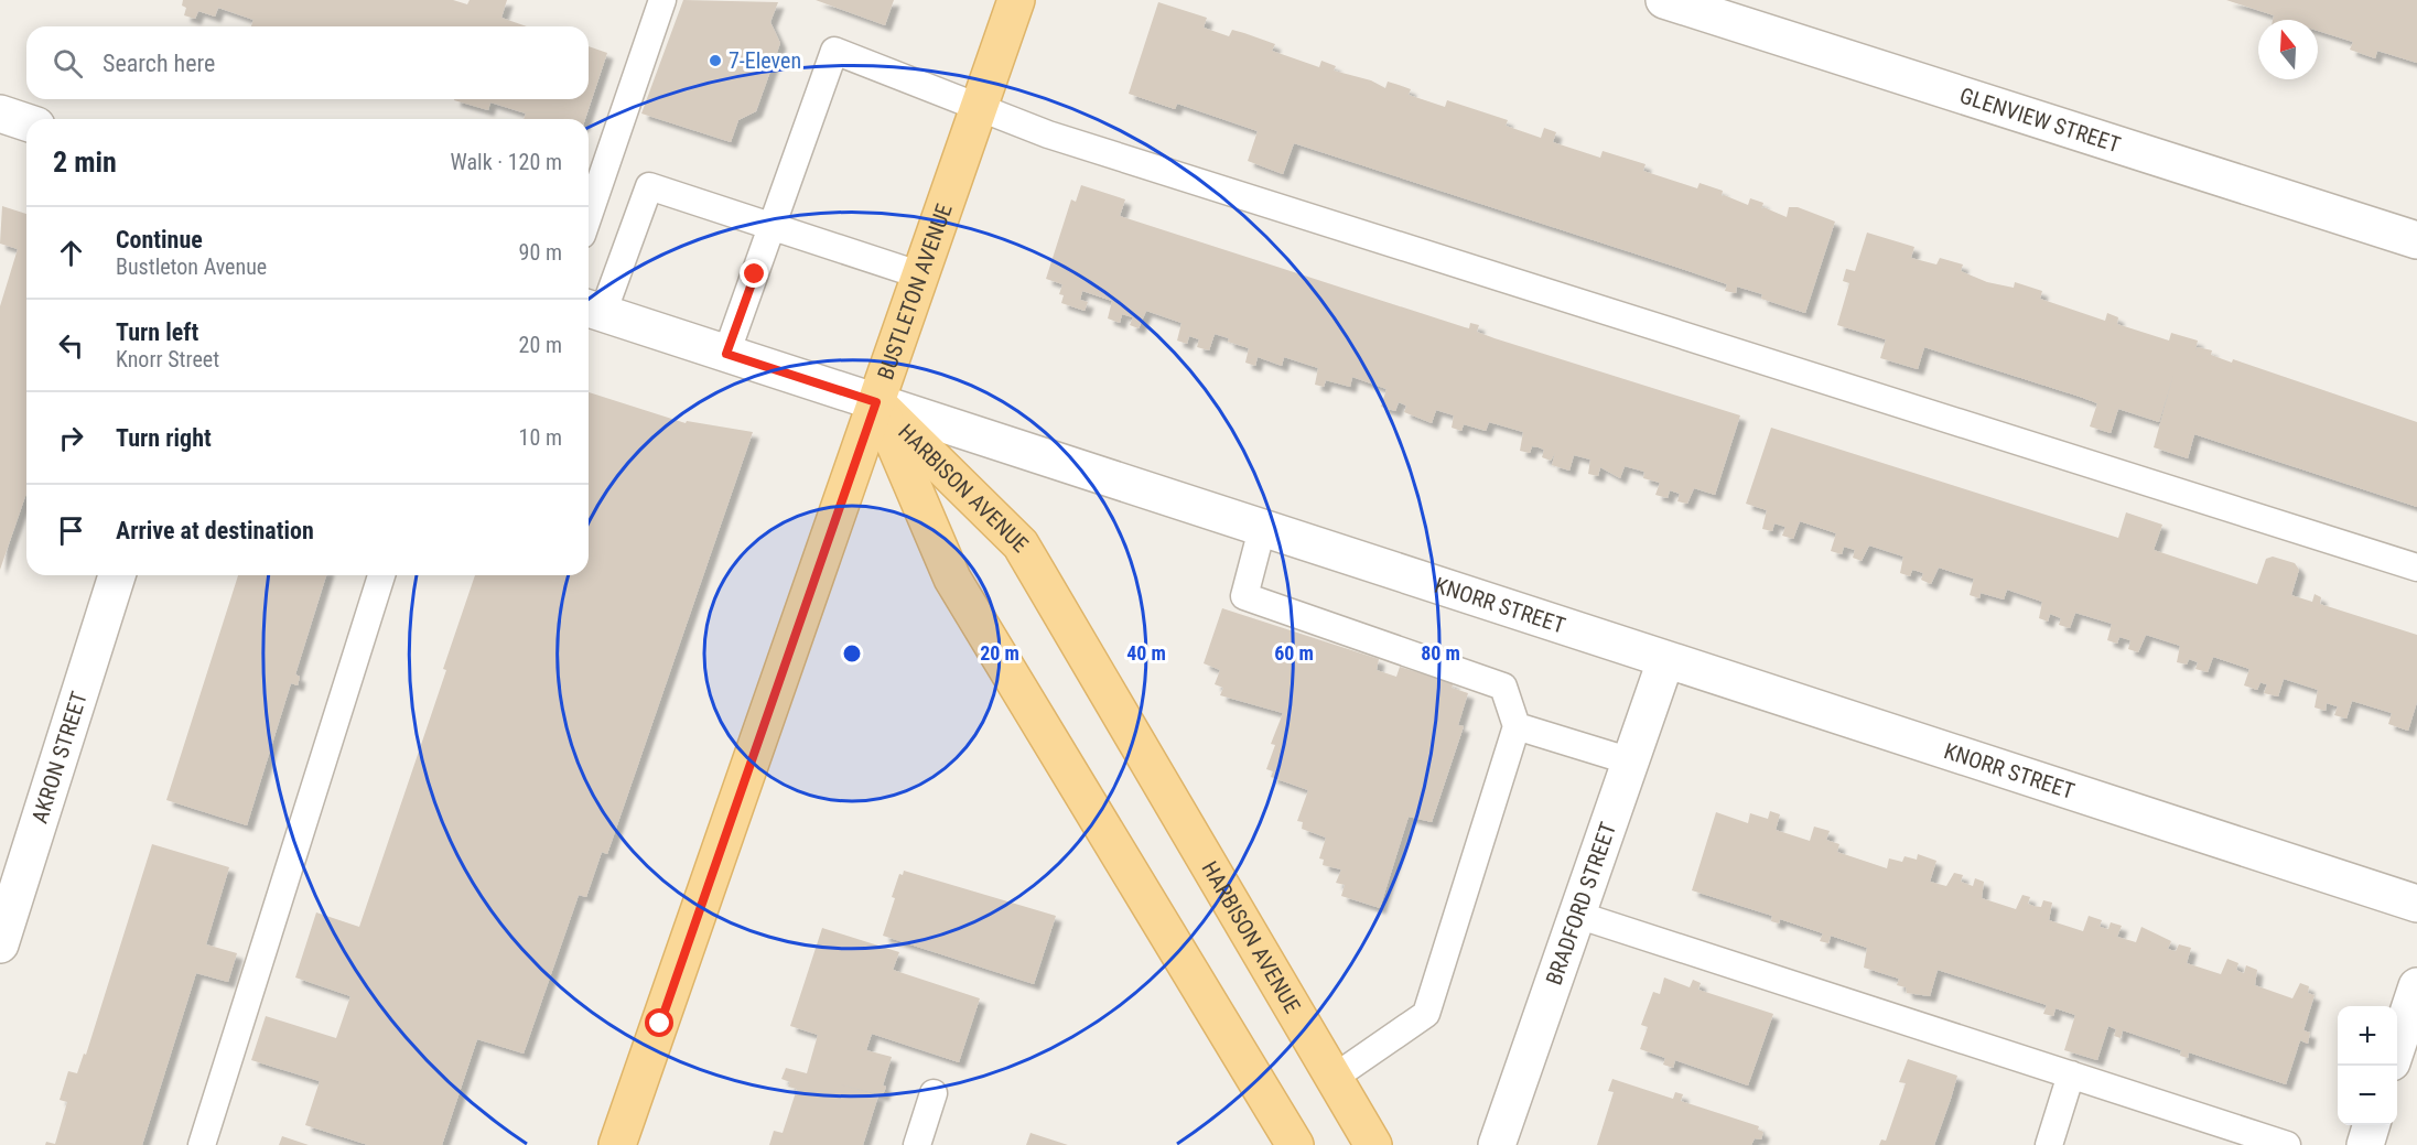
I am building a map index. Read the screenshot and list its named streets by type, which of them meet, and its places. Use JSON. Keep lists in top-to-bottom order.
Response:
{
  "streets": {
    "main road": ["BUSTLETON AVENUE", "HARBISON AVENUE"],
    "street": [
      "GLENVIEW STREET",
      "KNORR STREET",
      "AKRON STREET",
      "BRADFORD STREET"
    ]
  },
  "crossings": [
    ["BUSTLETON AVENUE", "HARBISON AVENUE"],
    ["BUSTLETON AVENUE", "KNORR STREET"],
    ["HARBISON AVENUE", "KNORR STREET"],
    ["KNORR STREET", "BRADFORD STREET"]
  ],
  "places": ["7-Eleven"],
  "north": "top",
  "page": {
    "search": "Search here",
    "heading": ["2 min", "Walk · 120 m"],
    "list": [
      ["Continue", "Bustleton Avenue", "90 m"],
      ["Turn left", "Knorr Street", "20 m"],
      ["Turn right", "10 m"],
      "Arrive at destination"
    ],
    "map_buttons": ["+", "−"]
  },
  "rings": [
    "20 m",
    "40 m",
    "60 m",
    "80 m"
  ]
}
